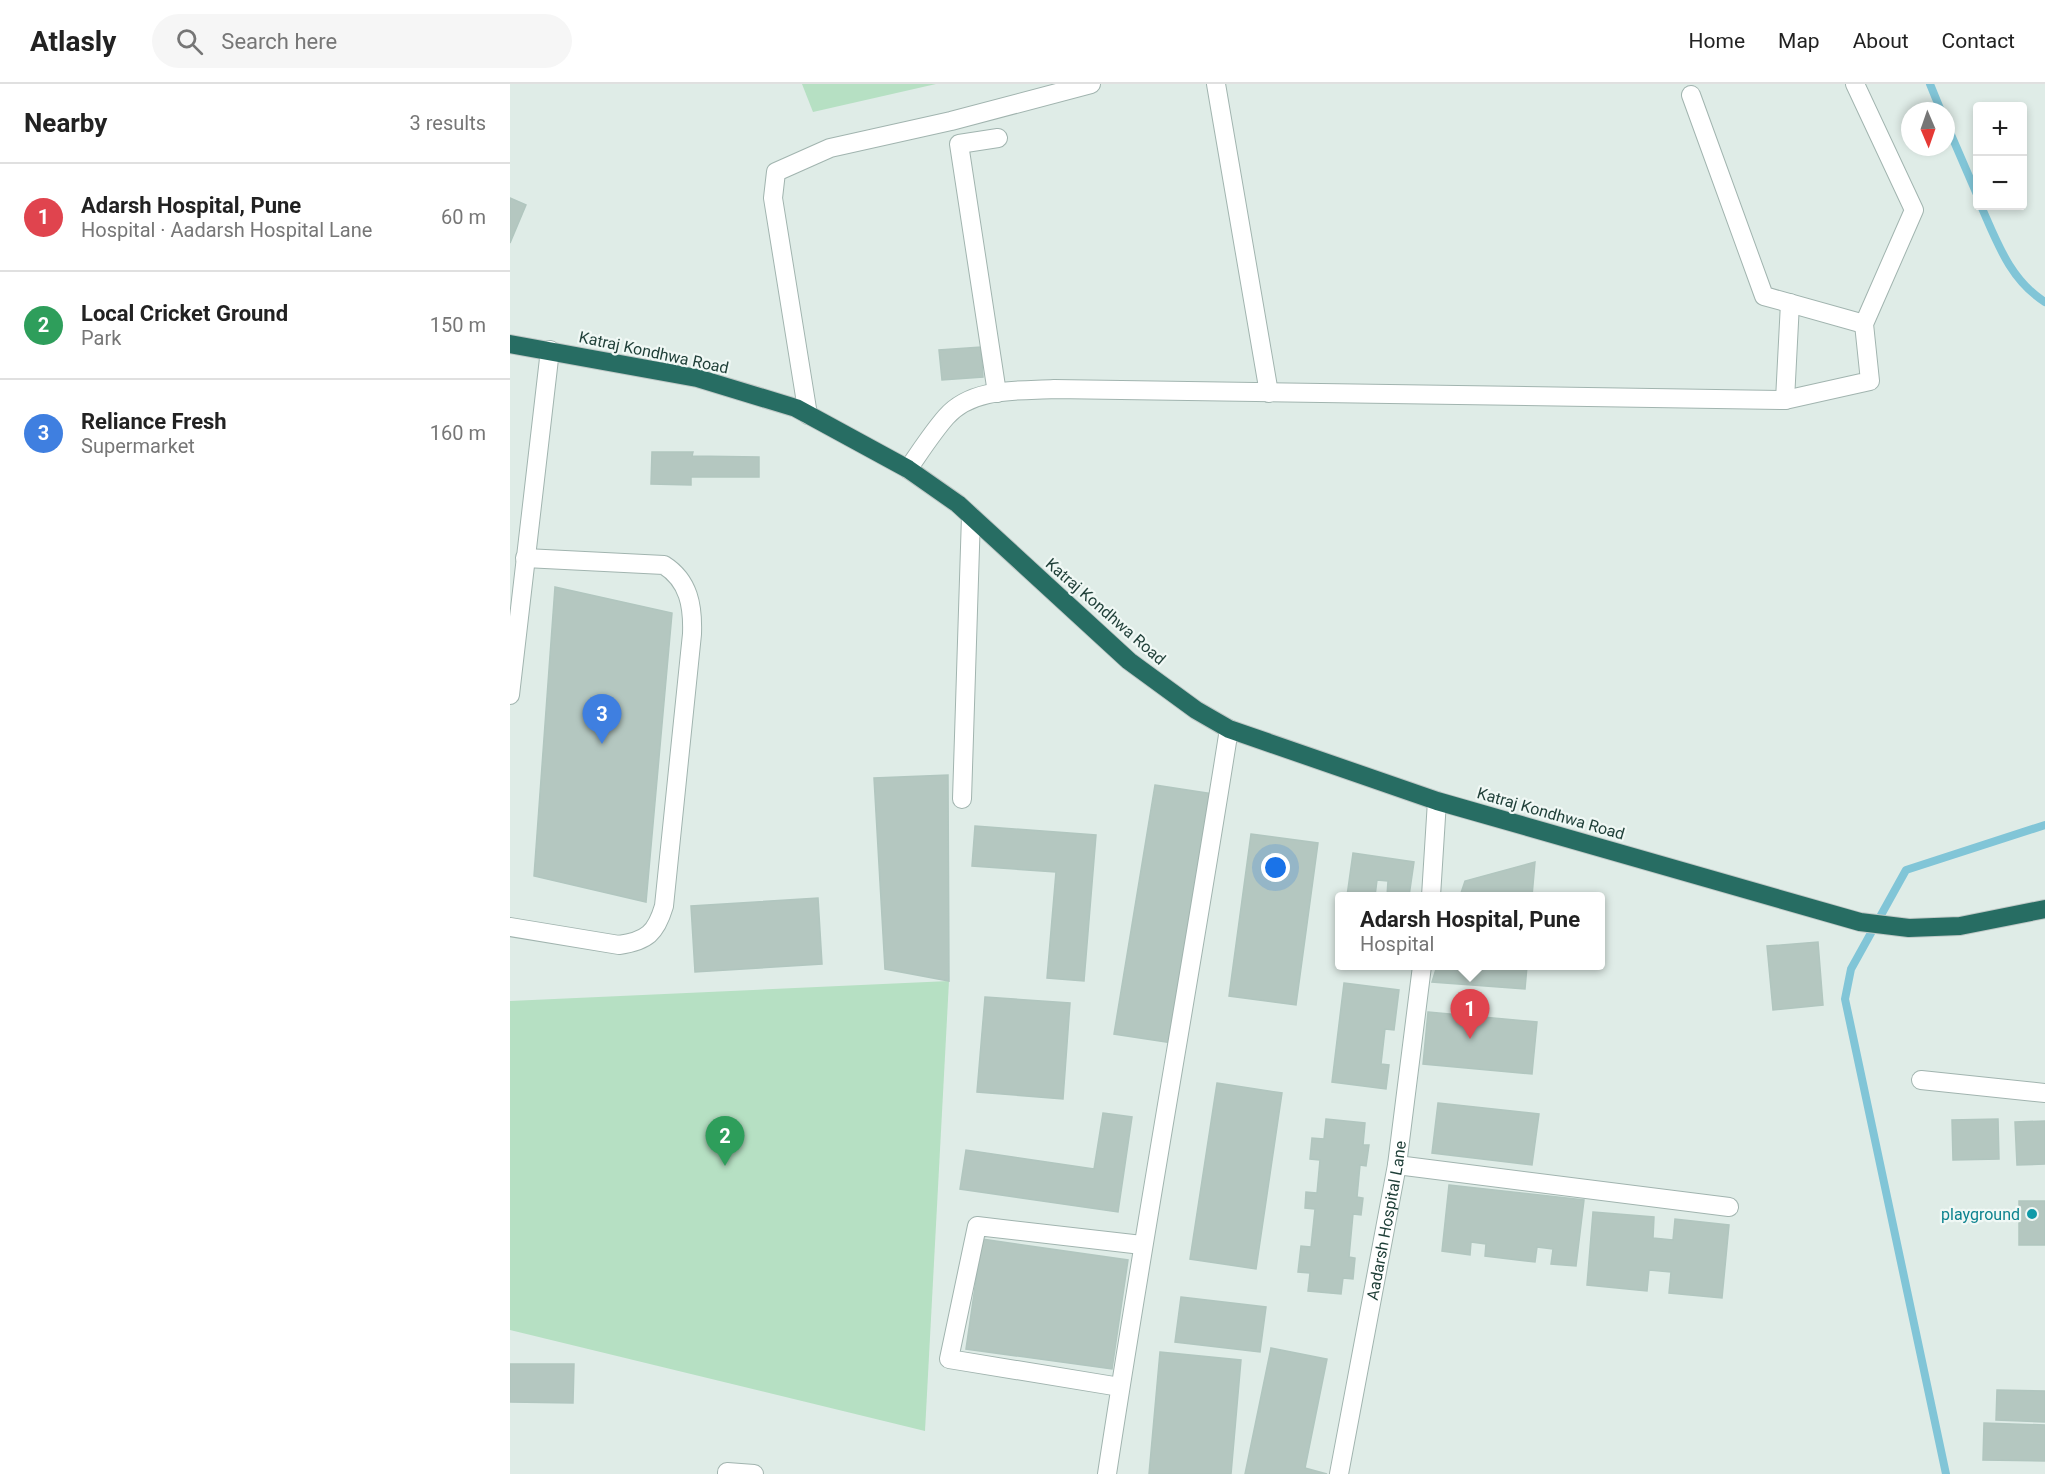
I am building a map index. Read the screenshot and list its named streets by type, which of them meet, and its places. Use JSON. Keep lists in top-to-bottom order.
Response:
{
  "streets": {
    "highway": ["Katraj Kondhwa Road"],
    "street": ["Aadarsh Hospital Lane"]
  },
  "places": ["playground"],
  "north": "bottom",
  "page": {
    "header": "Atlasly",
    "search": "Search here",
    "nav": [
      "Home",
      "Map",
      "About",
      "Contact"
    ],
    "heading": ["Nearby", "3 results"],
    "map_buttons": ["+", "−"],
    "list": [
      {
        "mark": "1",
        "name": "Adarsh Hospital, Pune",
        "note": "Hospital · Aadarsh Hospital Lane",
        "value": "60 m"
      },
      {
        "mark": "2",
        "name": "Local Cricket Ground",
        "note": "Park",
        "value": "150 m"
      },
      {
        "mark": "3",
        "name": "Reliance Fresh",
        "note": "Supermarket",
        "value": "160 m"
      }
    ],
    "pins": ["3", "1", "2"],
    "popup": ["Adarsh Hospital, Pune", "Hospital"]
  }
}
